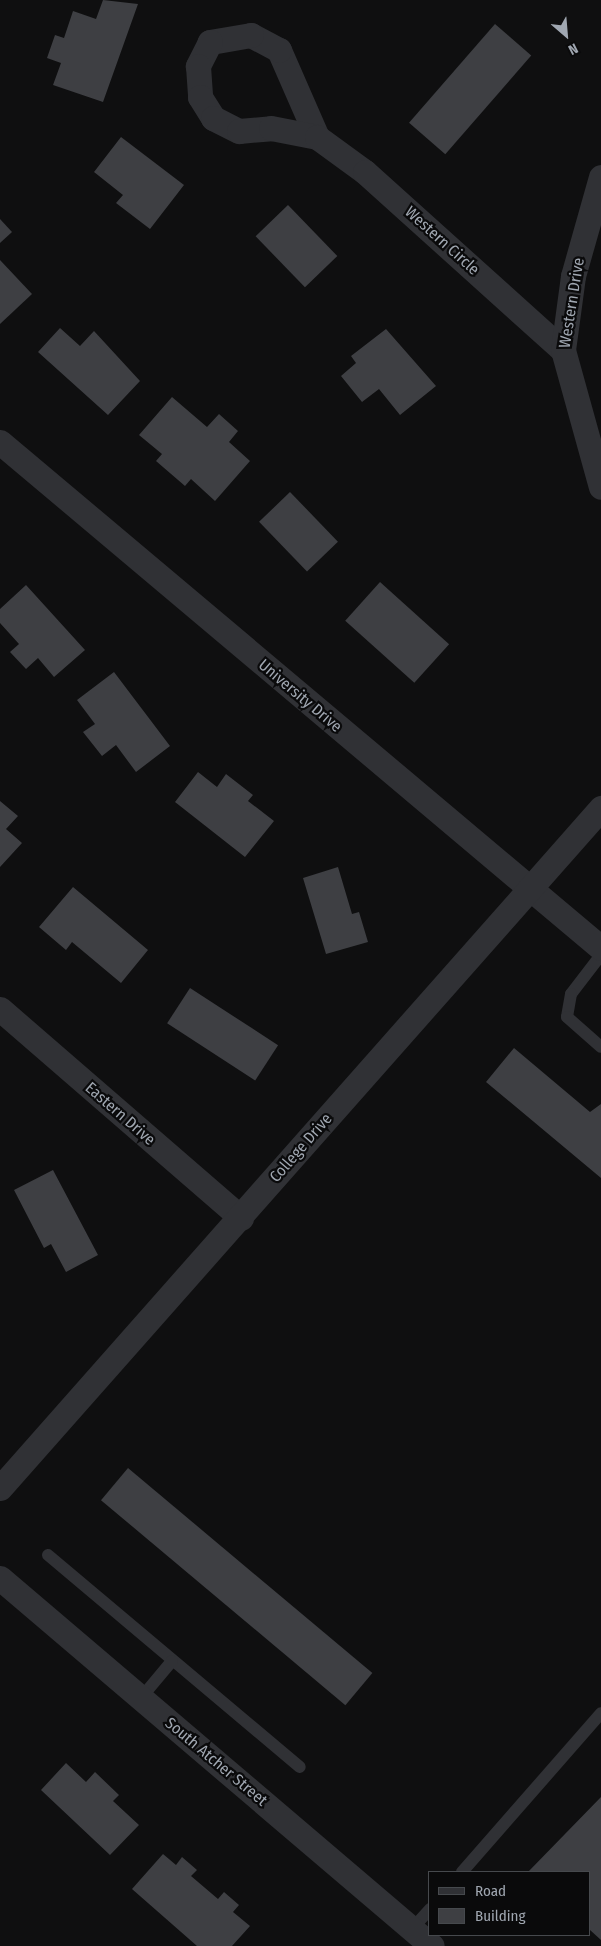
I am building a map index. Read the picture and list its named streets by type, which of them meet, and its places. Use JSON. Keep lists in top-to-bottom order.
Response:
{
  "streets": {
    "street": [
      "Western Circle",
      "Western Drive",
      "University Drive",
      "Eastern Drive",
      "College Drive",
      "South Atcher Street"
    ]
  },
  "crossings": [
    ["Western Circle", "Western Drive"],
    ["University Drive", "College Drive"],
    ["Eastern Drive", "College Drive"]
  ],
  "legend": ["Road", "Building"],
  "north": "bottom right"
}
